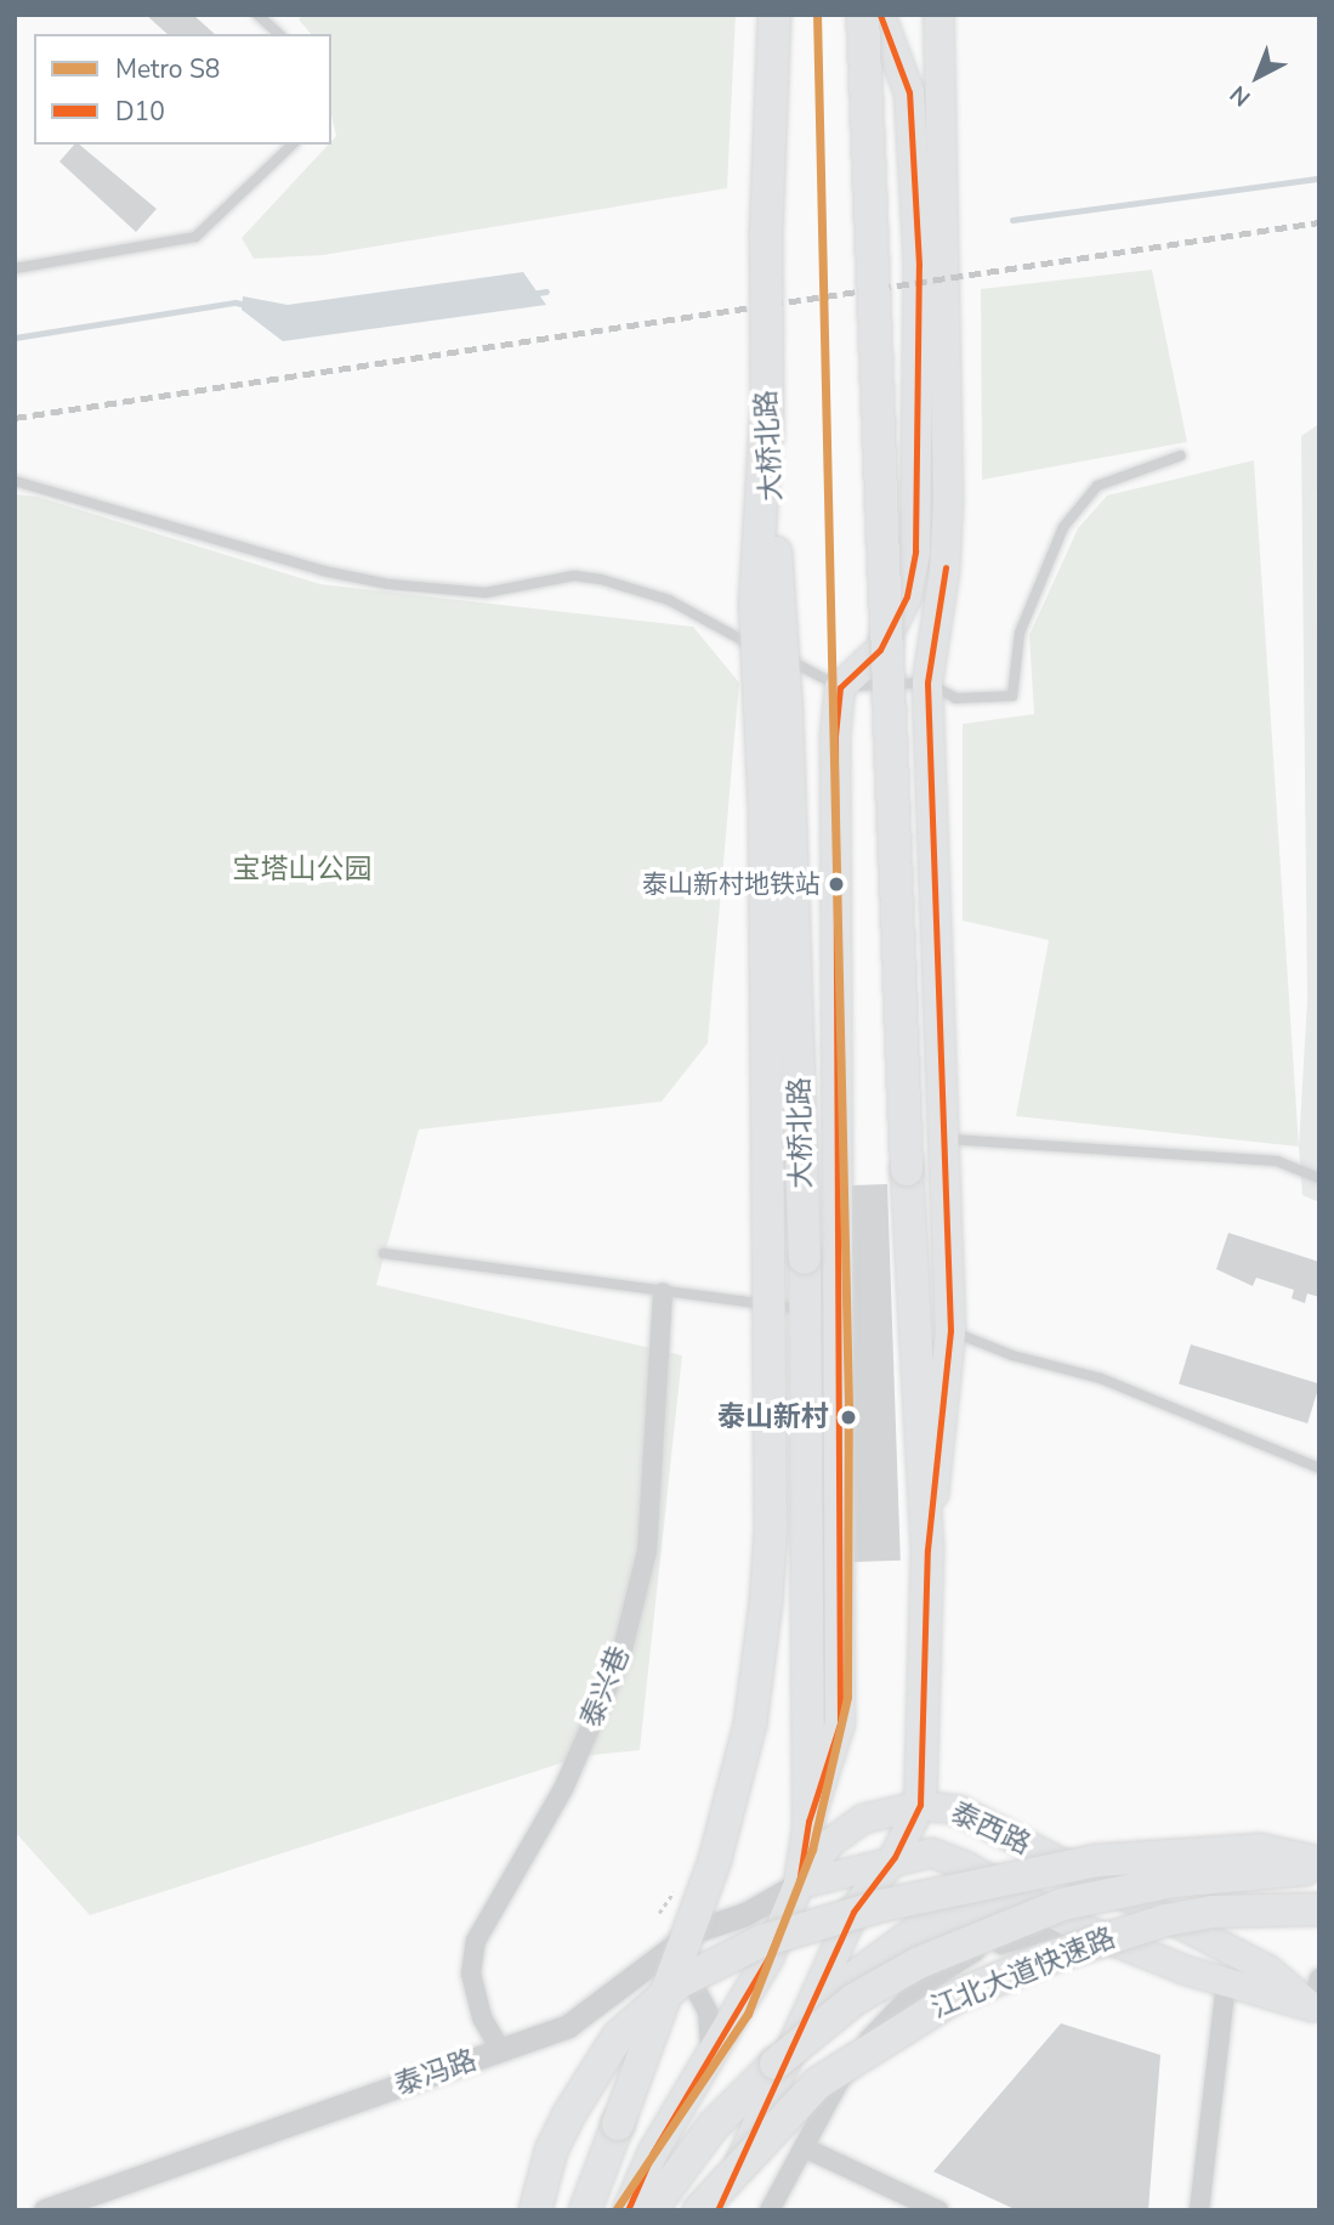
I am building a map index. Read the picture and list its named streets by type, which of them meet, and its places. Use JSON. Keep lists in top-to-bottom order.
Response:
{
  "streets": {
    "highway": ["大桥北路", "江北大道快速路"],
    "main road": ["泰西路"],
    "street": ["泰兴巷", "泰冯路"]
  },
  "crossings": [
    ["大桥北路", "泰西路"],
    ["大桥北路", "泰冯路"],
    ["泰兴巷", "泰冯路"],
    ["泰西路", "泰冯路"]
  ],
  "parks": ["宝塔山公园"],
  "places": ["泰山新村地铁站", "泰山新村"],
  "lines": ["metro line S8", "transit line D10"],
  "legend": ["Metro S8", "D10"],
  "north": "bottom left"
}
